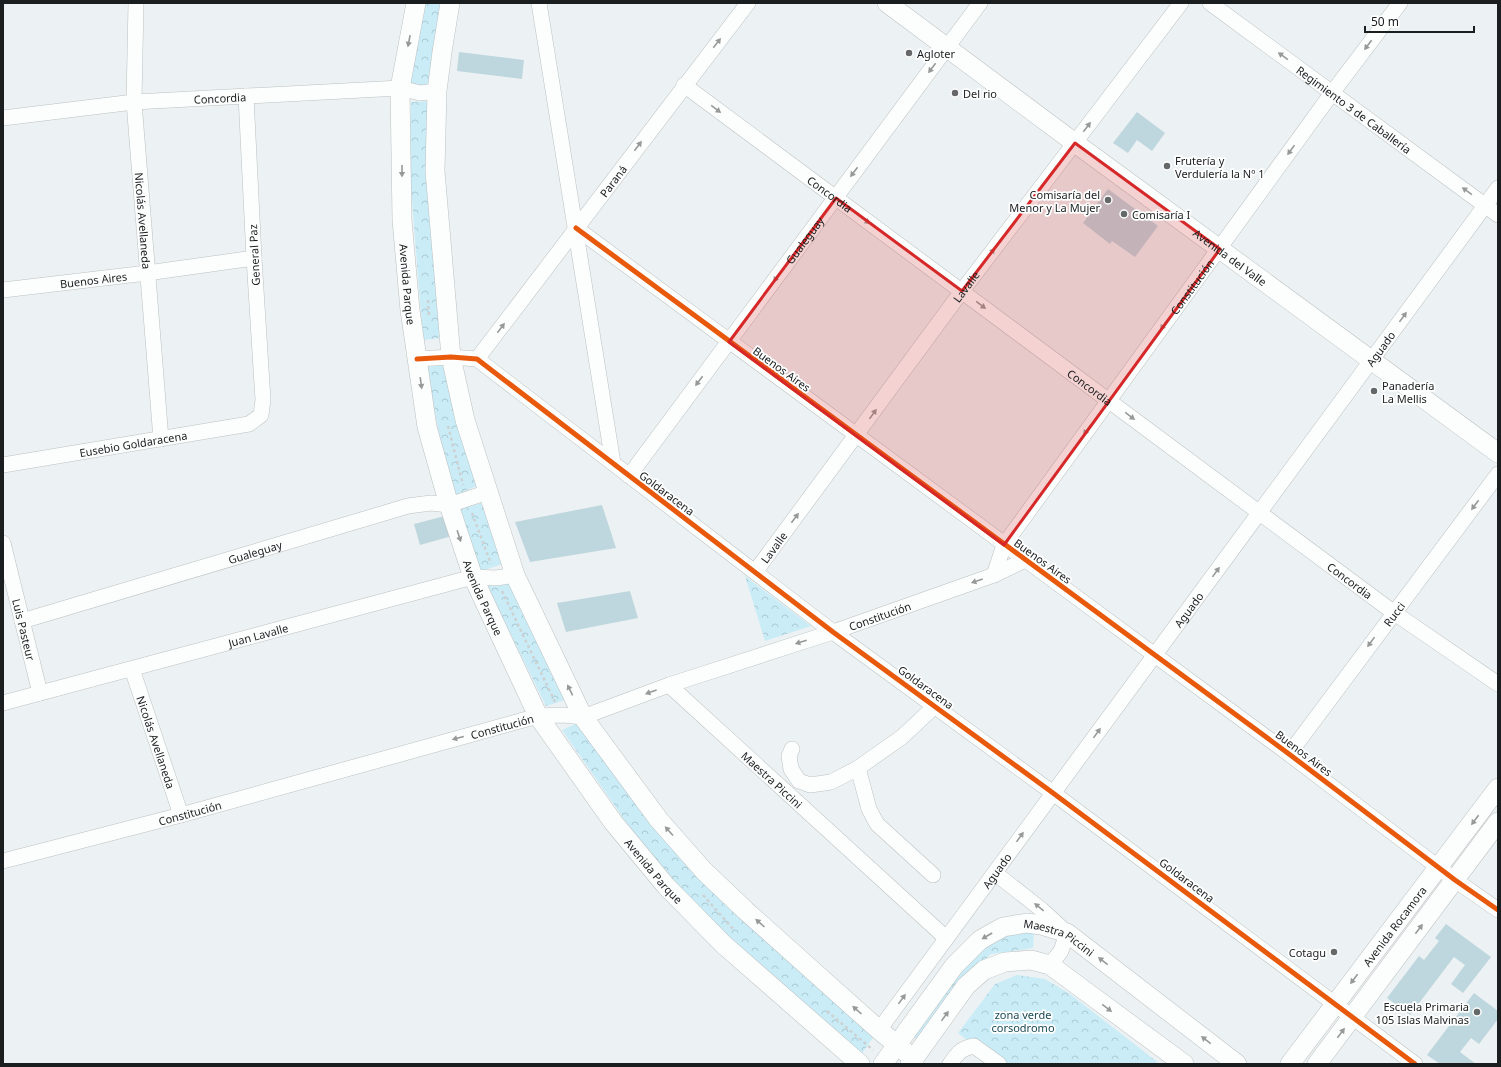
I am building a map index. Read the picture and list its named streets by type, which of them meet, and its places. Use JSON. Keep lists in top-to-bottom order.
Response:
{
  "streets": {
    "main road": [
      "Avenida del Valle",
      "Avenida Parque",
      "Maestra Piccini",
      "Avenida Rocamora"
    ],
    "street": [
      "Concordia",
      "Regimiento 3 de Caballería",
      "Paraná",
      "Nicolás Avellaneda",
      "Gualeguay",
      "General Paz",
      "Buenos Aires",
      "Lavalle",
      "Constitución",
      "Aguado",
      "Eusebio Goldaracena",
      "Goldaracena",
      "Rucci",
      "Luis Pasteur",
      "Juan Lavalle"
    ]
  },
  "crossings": [
    ["Concordia", "Paraná"],
    ["Concordia", "Nicolás Avellaneda"],
    ["Concordia", "Gualeguay"],
    ["Concordia", "General Paz"],
    ["Concordia", "Avenida Parque"],
    ["Concordia", "Lavalle"],
    ["Concordia", "Constitución"],
    ["Concordia", "Aguado"],
    ["Concordia", "Rucci"],
    ["Regimiento 3 de Caballería", "Constitución"],
    ["Regimiento 3 de Caballería", "Aguado"],
    ["Paraná", "Buenos Aires"],
    ["Paraná", "Goldaracena"],
    ["Nicolás Avellaneda", "Buenos Aires"],
    ["Nicolás Avellaneda", "Constitución"],
    ["Nicolás Avellaneda", "Eusebio Goldaracena"],
    ["Nicolás Avellaneda", "Juan Lavalle"],
    ["Gualeguay", "Avenida del Valle"],
    ["Gualeguay", "Buenos Aires"],
    ["Gualeguay", "Avenida Parque"],
    ["Gualeguay", "Goldaracena"],
    ["Gualeguay", "Luis Pasteur"],
    ["General Paz", "Buenos Aires"],
    ["General Paz", "Eusebio Goldaracena"],
    ["Avenida del Valle", "Lavalle"],
    ["Avenida del Valle", "Constitución"],
    ["Avenida del Valle", "Aguado"],
    ["Buenos Aires", "Lavalle"],
    ["Buenos Aires", "Constitución"],
    ["Buenos Aires", "Aguado"],
    ["Buenos Aires", "Rucci"],
    ["Buenos Aires", "Avenida Rocamora"],
    ["Avenida Parque", "Constitución"],
    ["Avenida Parque", "Juan Lavalle"],
    ["Lavalle", "Goldaracena"],
    ["Constitución", "Goldaracena"],
    ["Constitución", "Maestra Piccini"],
    ["Aguado", "Goldaracena"],
    ["Aguado", "Maestra Piccini"],
    ["Goldaracena", "Avenida Rocamora"],
    ["Luis Pasteur", "Juan Lavalle"]
  ],
  "one_way": [
    "Concordia",
    "Regimiento 3 de Caballería",
    "Paraná",
    "Gualeguay",
    "Lavalle",
    "Constitución",
    "Aguado",
    "Rucci"
  ],
  "parks": ["zona verde corsodromo"],
  "places": [
    "Agloter",
    "Del rio",
    "Frutería y Verdulería la Nº 1",
    "Comisaría del Menor y La Mujer",
    "Comisaría I",
    "Panadería La Mellis",
    "Cotagu",
    "Escuela Primaria 105 Islas Malvinas"
  ],
  "scale_bar": "50 m"
}
